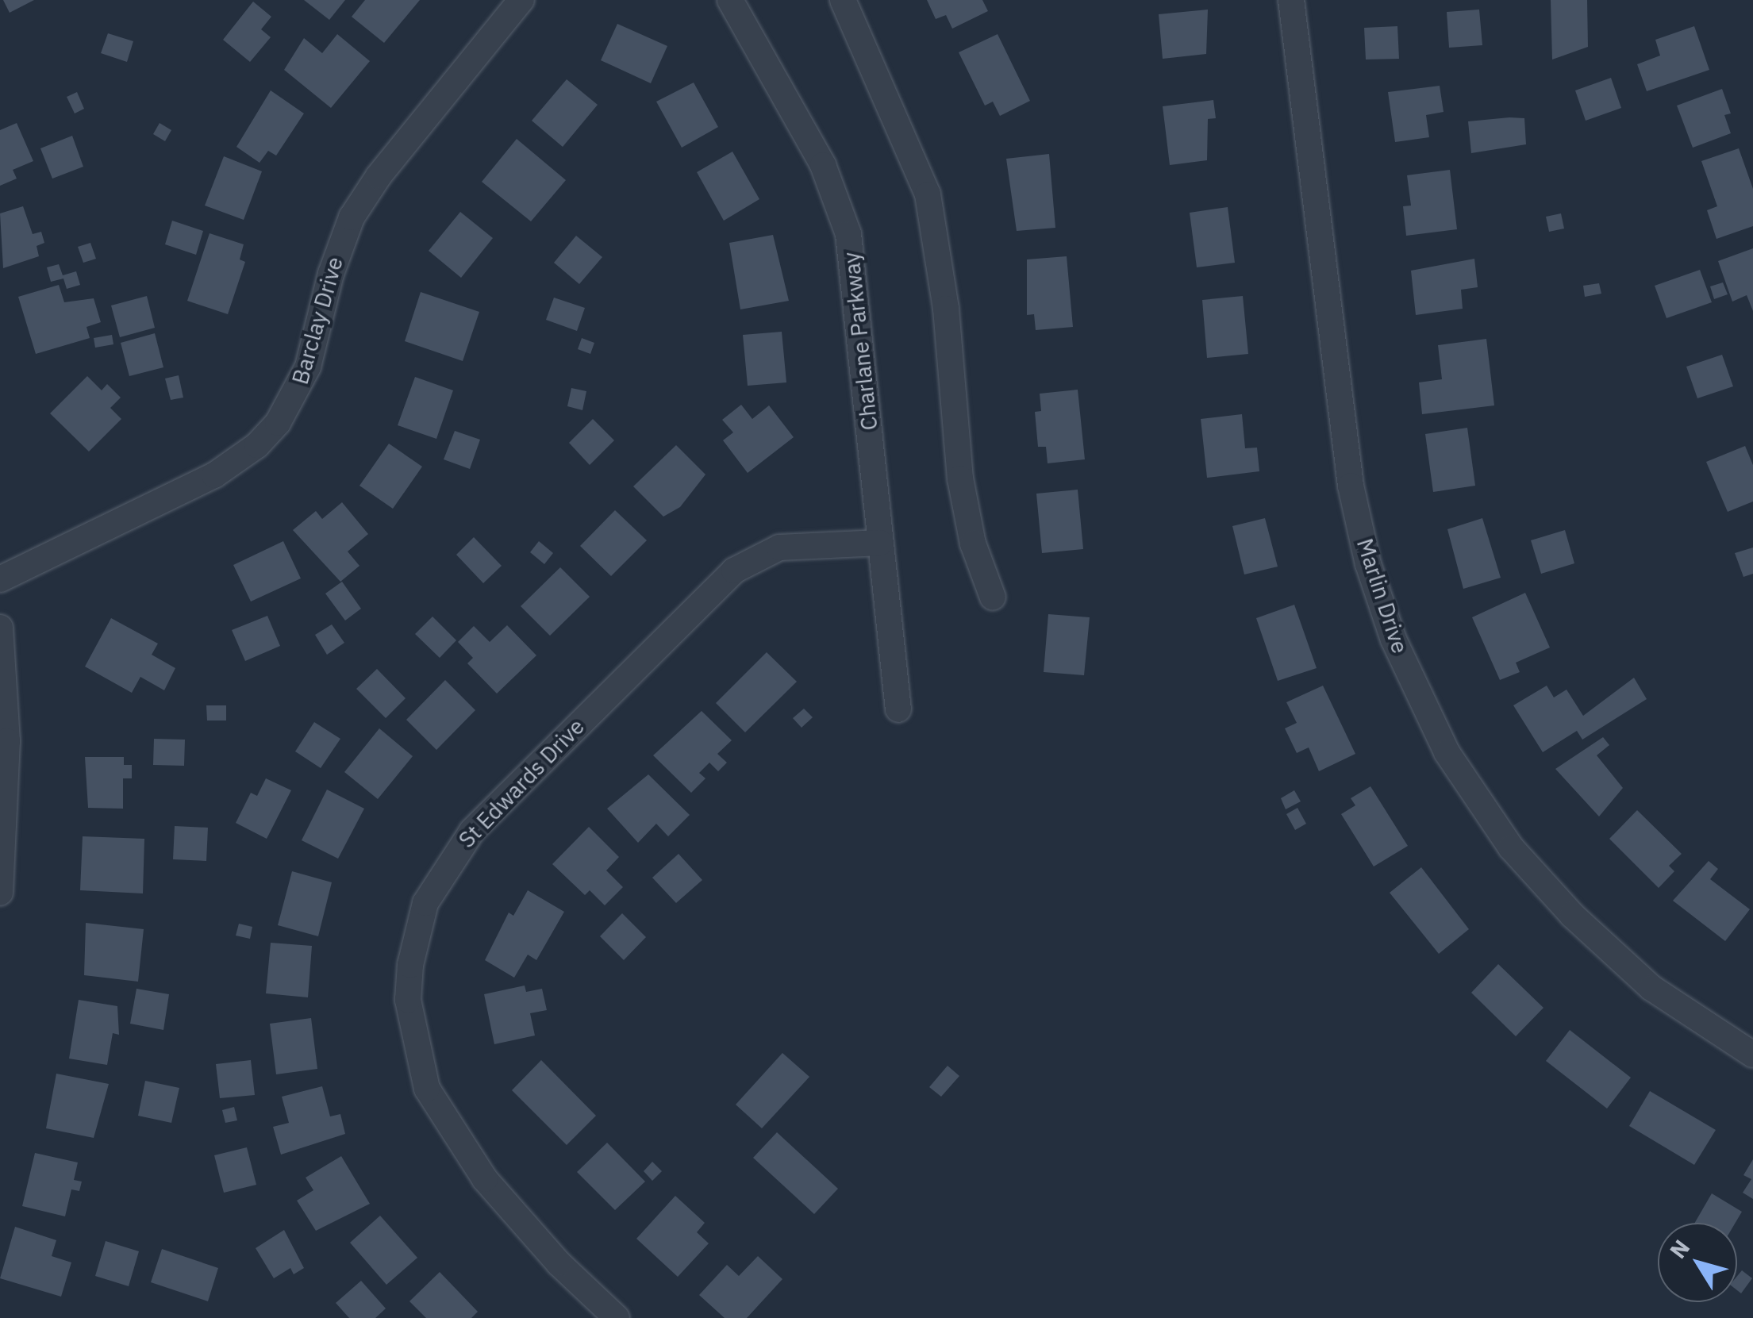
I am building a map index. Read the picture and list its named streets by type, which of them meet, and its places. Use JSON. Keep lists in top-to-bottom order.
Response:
{
  "streets": {
    "street": [
      "Barclay Drive",
      "Charlane Parkway",
      "Marlin Drive",
      "St Edwards Drive"
    ]
  },
  "crossings": [
    ["Charlane Parkway", "St Edwards Drive"]
  ],
  "north": "top left"
}
